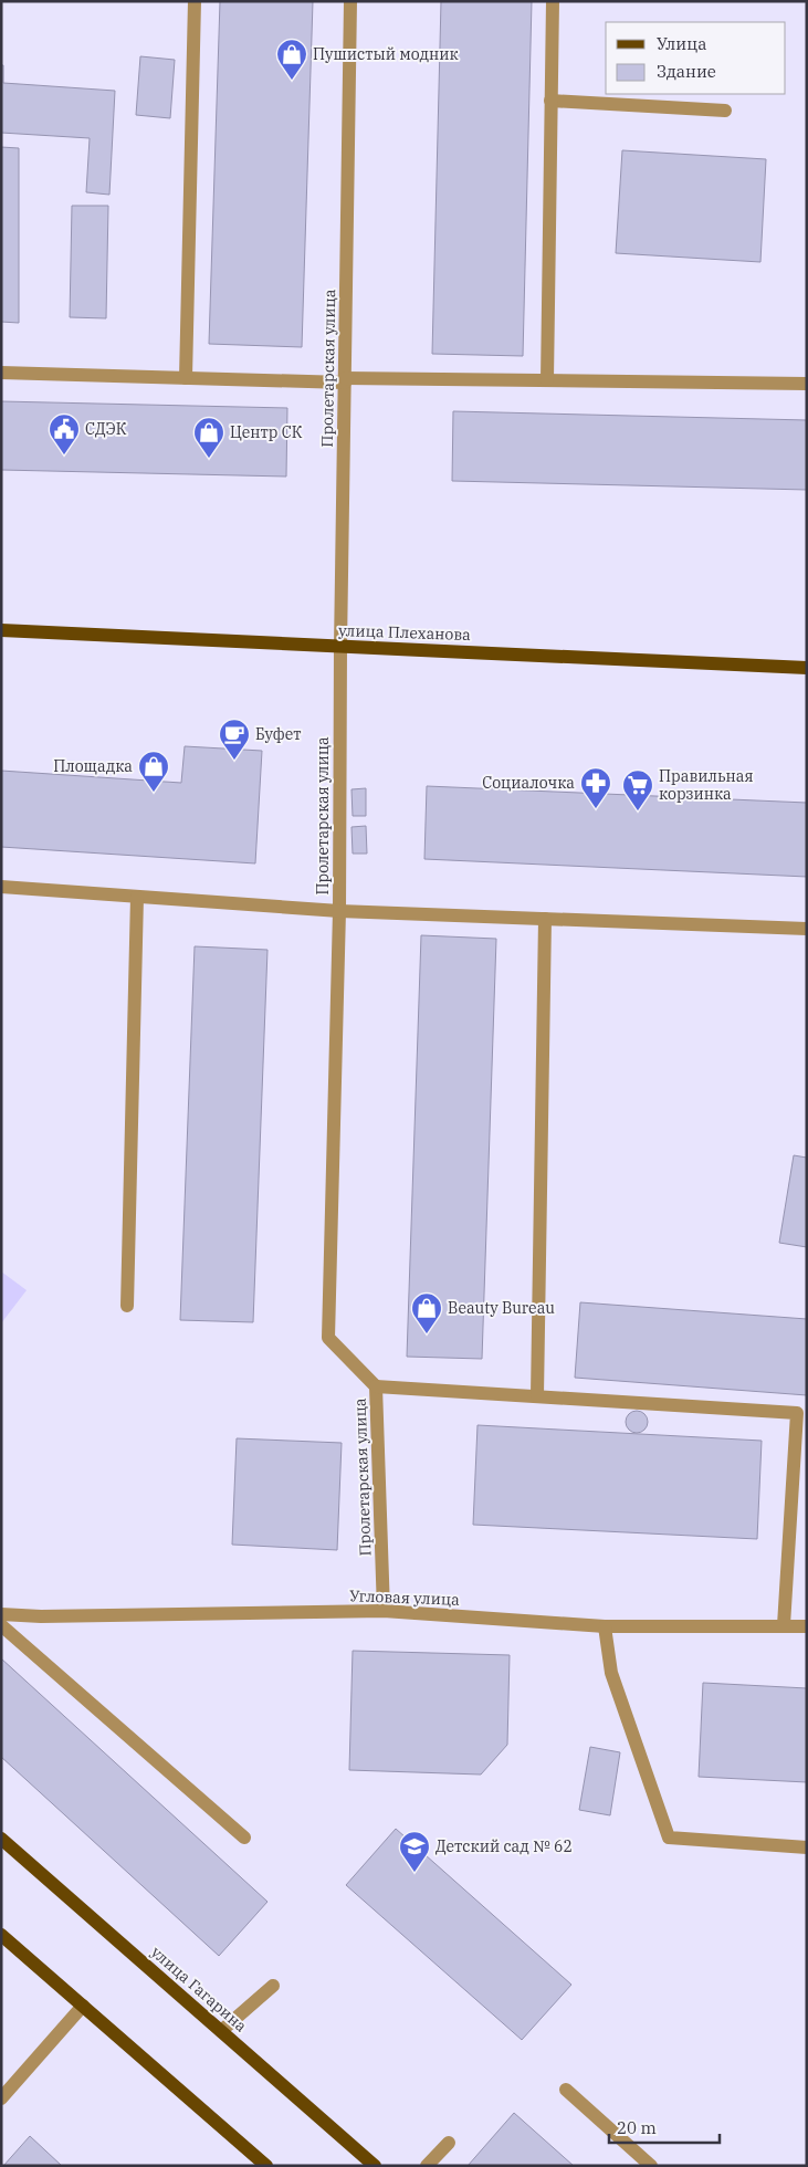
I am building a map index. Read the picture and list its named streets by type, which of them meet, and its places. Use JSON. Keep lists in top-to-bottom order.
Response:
{
  "streets": {
    "main road": ["улица Плеханова", "улица Гагарина"],
    "street": ["Пролетарская улица", "Угловая улица"]
  },
  "crossings": [
    ["Пролетарская улица", "улица Плеханова"],
    ["Пролетарская улица", "Угловая улица"]
  ],
  "places": {
    "shop": [
      "Пушистый модник",
      "Центр СК",
      "Площадка",
      "Beauty Bureau"
    ],
    "public building": ["СДЭК"],
    "cafe": ["Буфет"],
    "pharmacy": ["Социалочка"],
    "supermarket": ["Правильная корзинка"],
    "school or university": ["Детский сад № 62"]
  },
  "legend": ["Улица", "Здание"],
  "scale_bar": "20 m"
}
